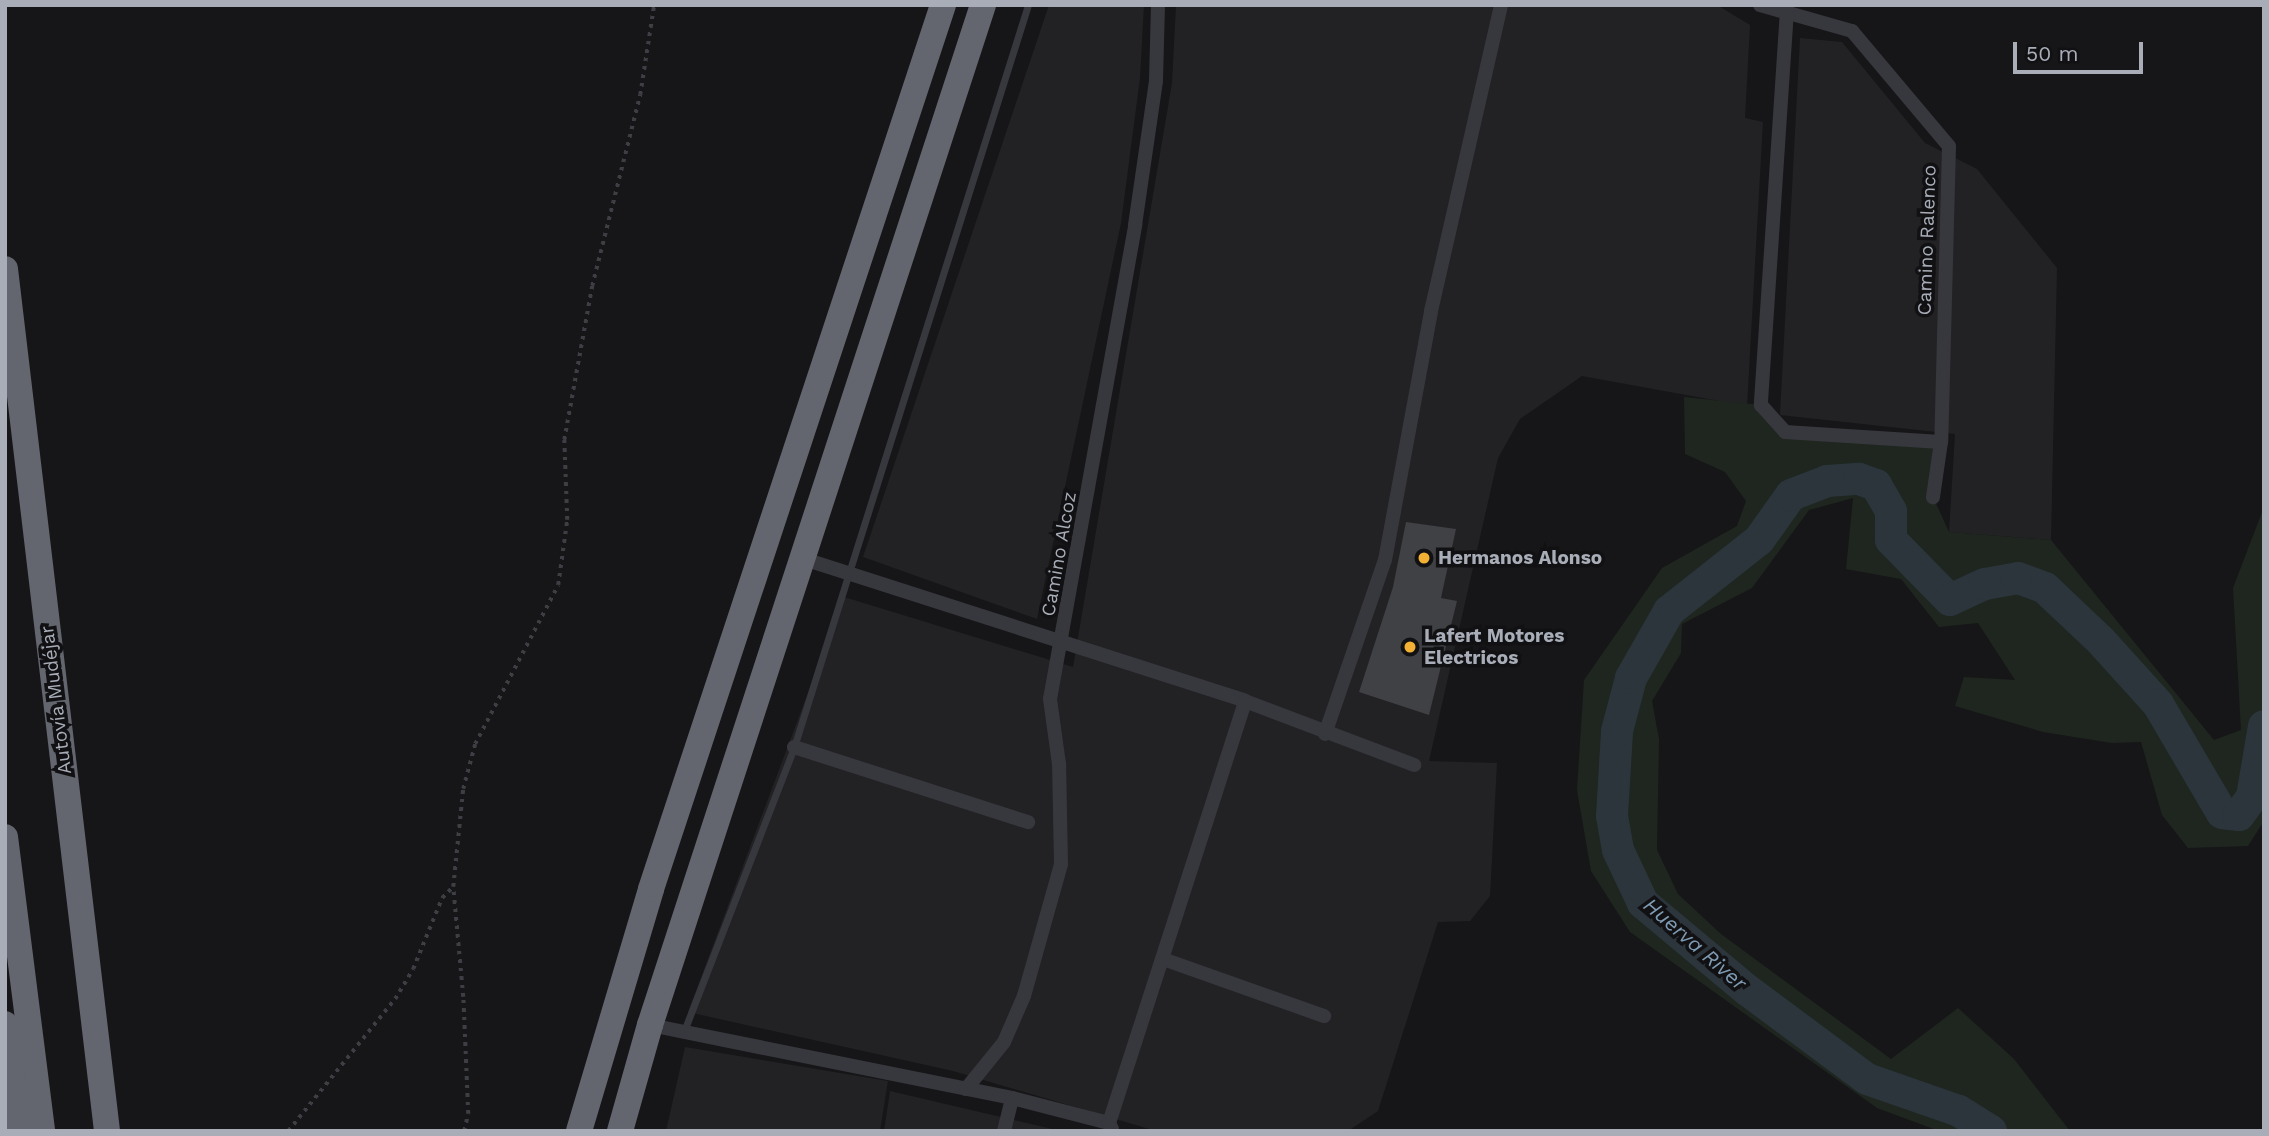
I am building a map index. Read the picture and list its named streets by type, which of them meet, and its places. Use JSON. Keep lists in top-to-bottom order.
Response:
{
  "streets": {
    "highway": ["Autovía Mudéjar"],
    "street": ["Camino Ralenco", "Camino Alcoz"]
  },
  "water": ["Huerva River"],
  "places": ["Hermanos Alonso", "Lafert Motores Electricos"],
  "scale_bar": "50 m"
}
